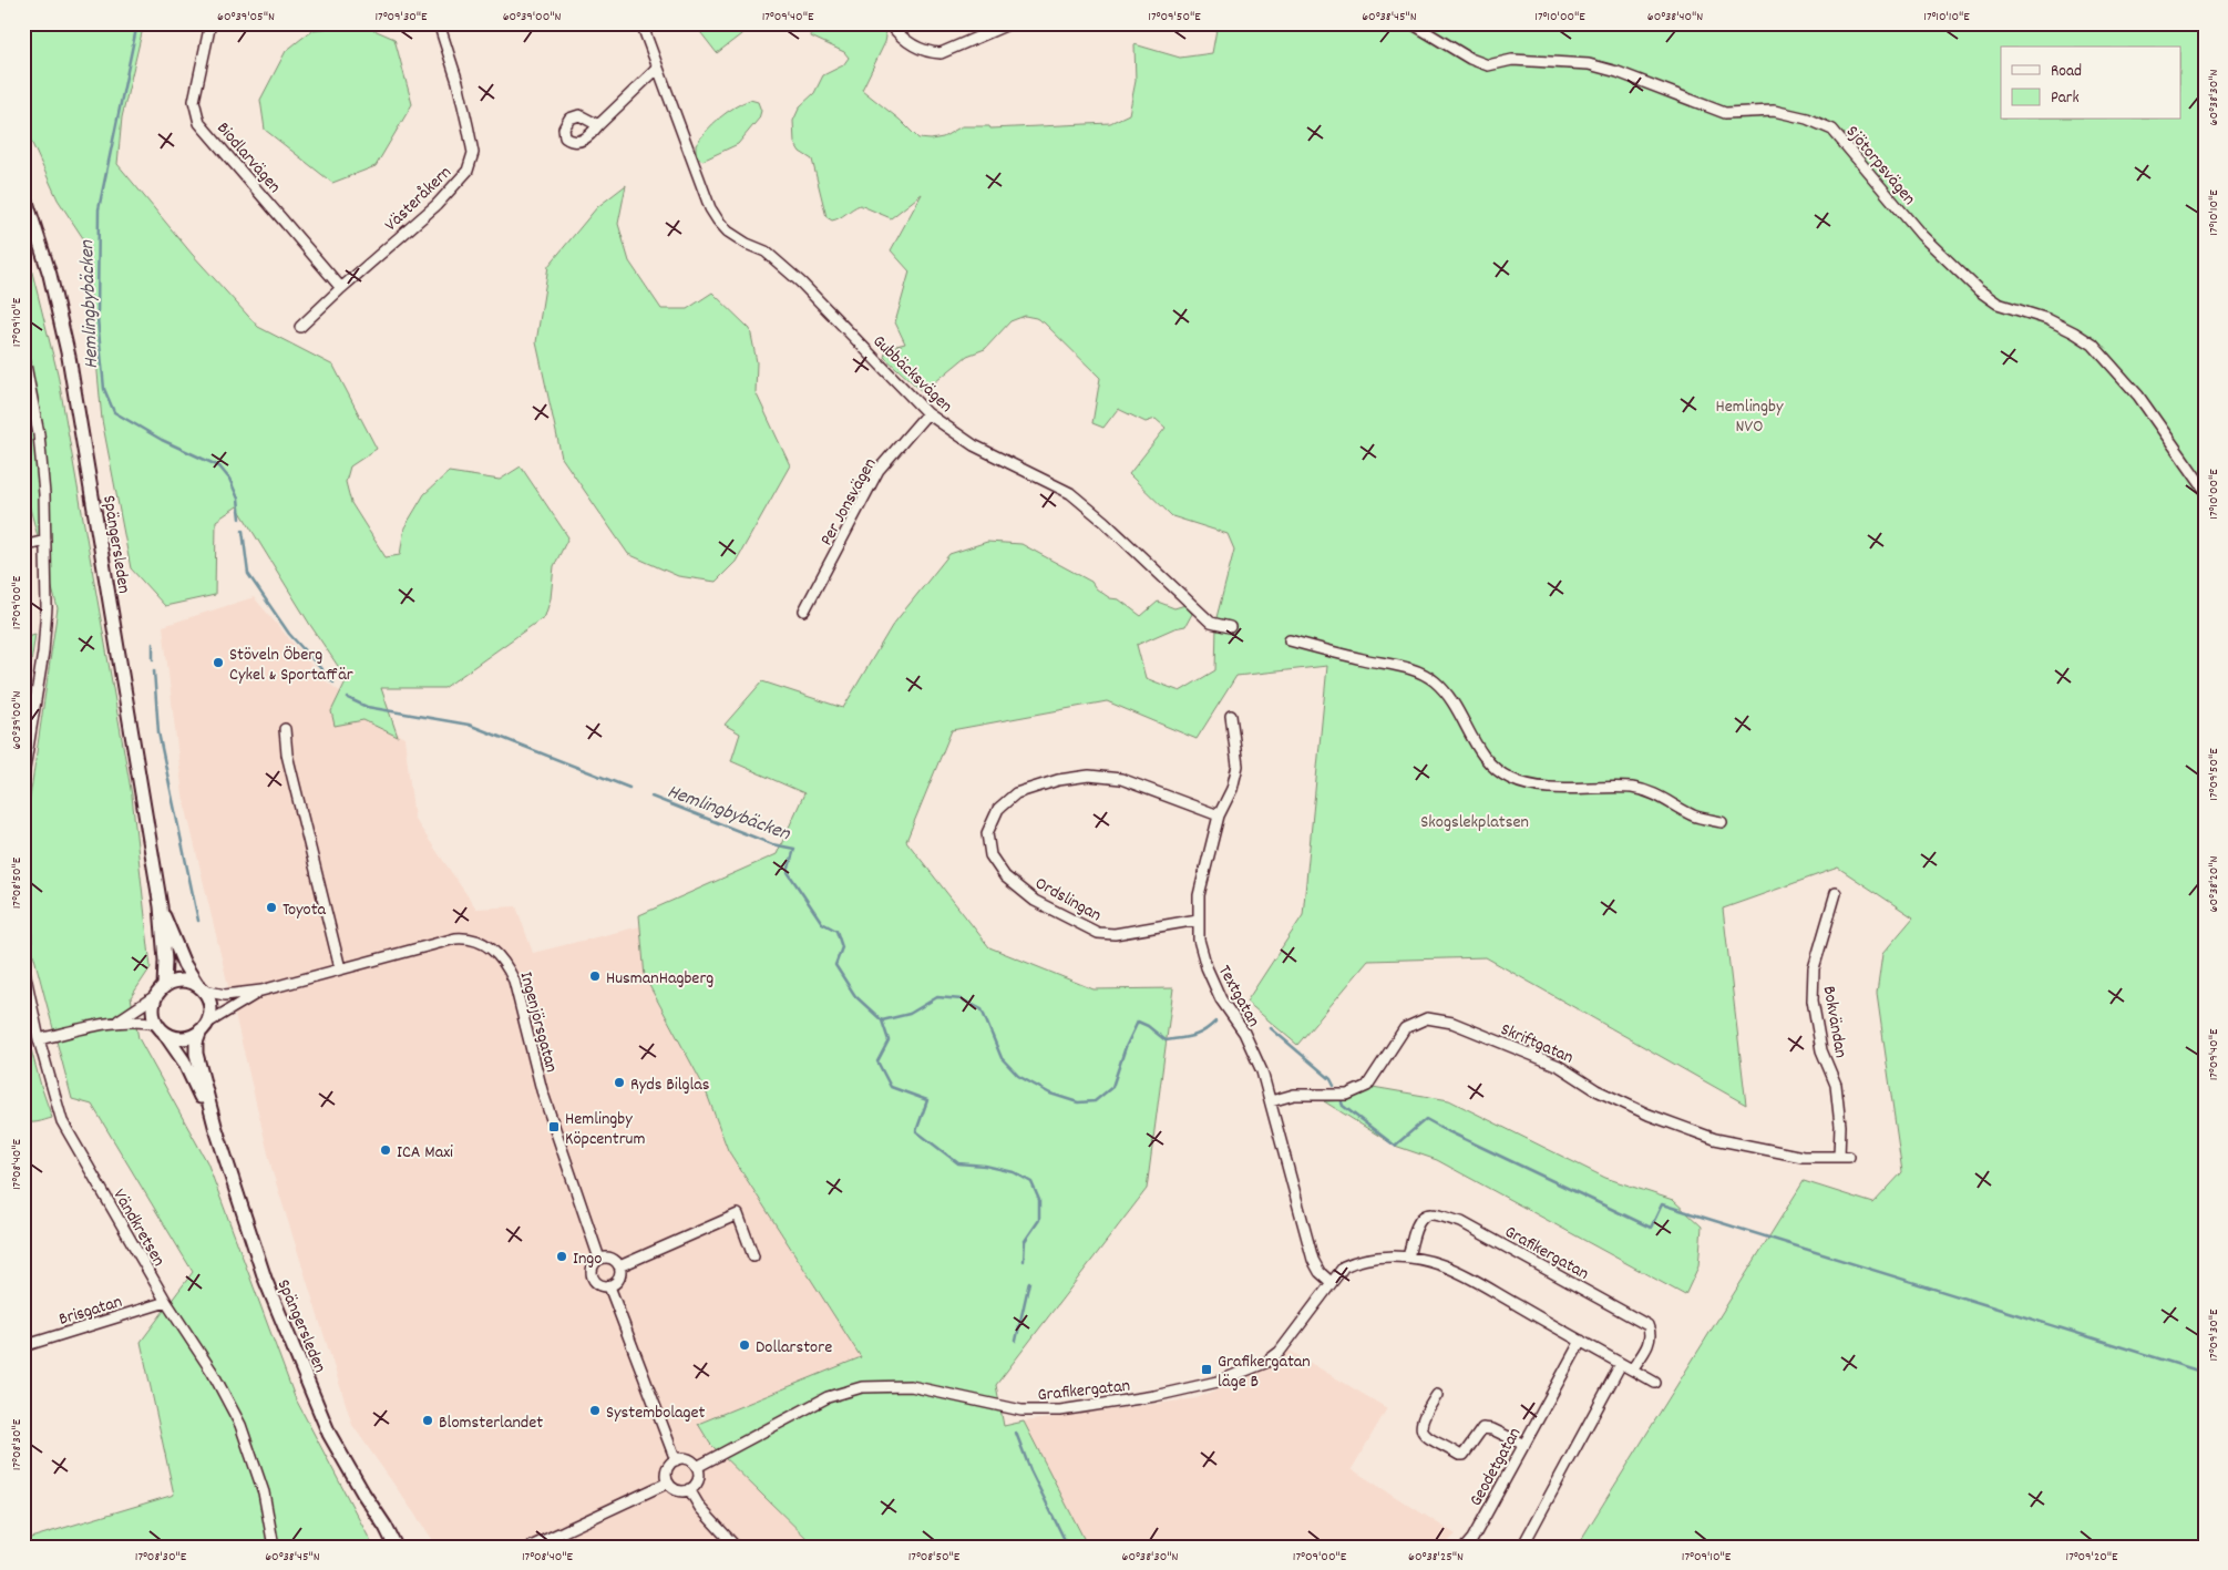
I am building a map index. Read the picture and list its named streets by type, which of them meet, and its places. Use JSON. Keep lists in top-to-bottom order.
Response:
{
  "streets": {
    "main road": ["Spängersleden"],
    "street": [
      "Biodlarvägen",
      "Sjötorpsvägen",
      "Västeråkern",
      "Gubbäcksvägen",
      "Per Jonsvägen",
      "Ordslingan",
      "Textgatan",
      "Ingenjörsgatan",
      "Bokvändan",
      "Skriftgatan",
      "Vändkretsen",
      "Grafikergatan",
      "Brisgatan",
      "Geodetgatan"
    ]
  },
  "crossings": [
    ["Biodlarvägen", "Västeråkern"],
    ["Gubbäcksvägen", "Per Jonsvägen"],
    ["Spängersleden", "Ingenjörsgatan"],
    ["Ordslingan", "Textgatan"],
    ["Textgatan", "Skriftgatan"],
    ["Textgatan", "Grafikergatan"],
    ["Ingenjörsgatan", "Grafikergatan"],
    ["Bokvändan", "Skriftgatan"],
    ["Vändkretsen", "Brisgatan"],
    ["Grafikergatan", "Geodetgatan"]
  ],
  "water": ["Hemlingbybäcken"],
  "parks": ["Hemlingby NVO", "Skogslekplatsen"],
  "places": {
    "other": [
      "Stöveln Öberg Cykel & Sportaffär",
      "Toyota",
      "HusmanHagberg",
      "Ryds Bilglas",
      "ICA Maxi",
      "Ingo",
      "Dollarstore",
      "Systembolaget",
      "Blomsterlandet"
    ],
    "transit": ["Hemlingby Köpcentrum", "Grafikergatan läge B"]
  },
  "legend": ["Road", "Park"],
  "coordinates": [
    "60°39'05\"N",
    "17°09'30\"E",
    "60°39'00\"N",
    "17°09'40\"E",
    "17°09'50\"E",
    "60°38'45\"N",
    "17°10'00\"E",
    "60°38'40\"N",
    "17°10'10\"E",
    "60°38'30\"N",
    "17°09'10\"E",
    "17°09'00\"E",
    "17°08'50\"E",
    "60°38'20\"N",
    "17°08'40\"E",
    "17°08'30\"E",
    "60°38'25\"N",
    "17°09'20\"E"
  ]
}
